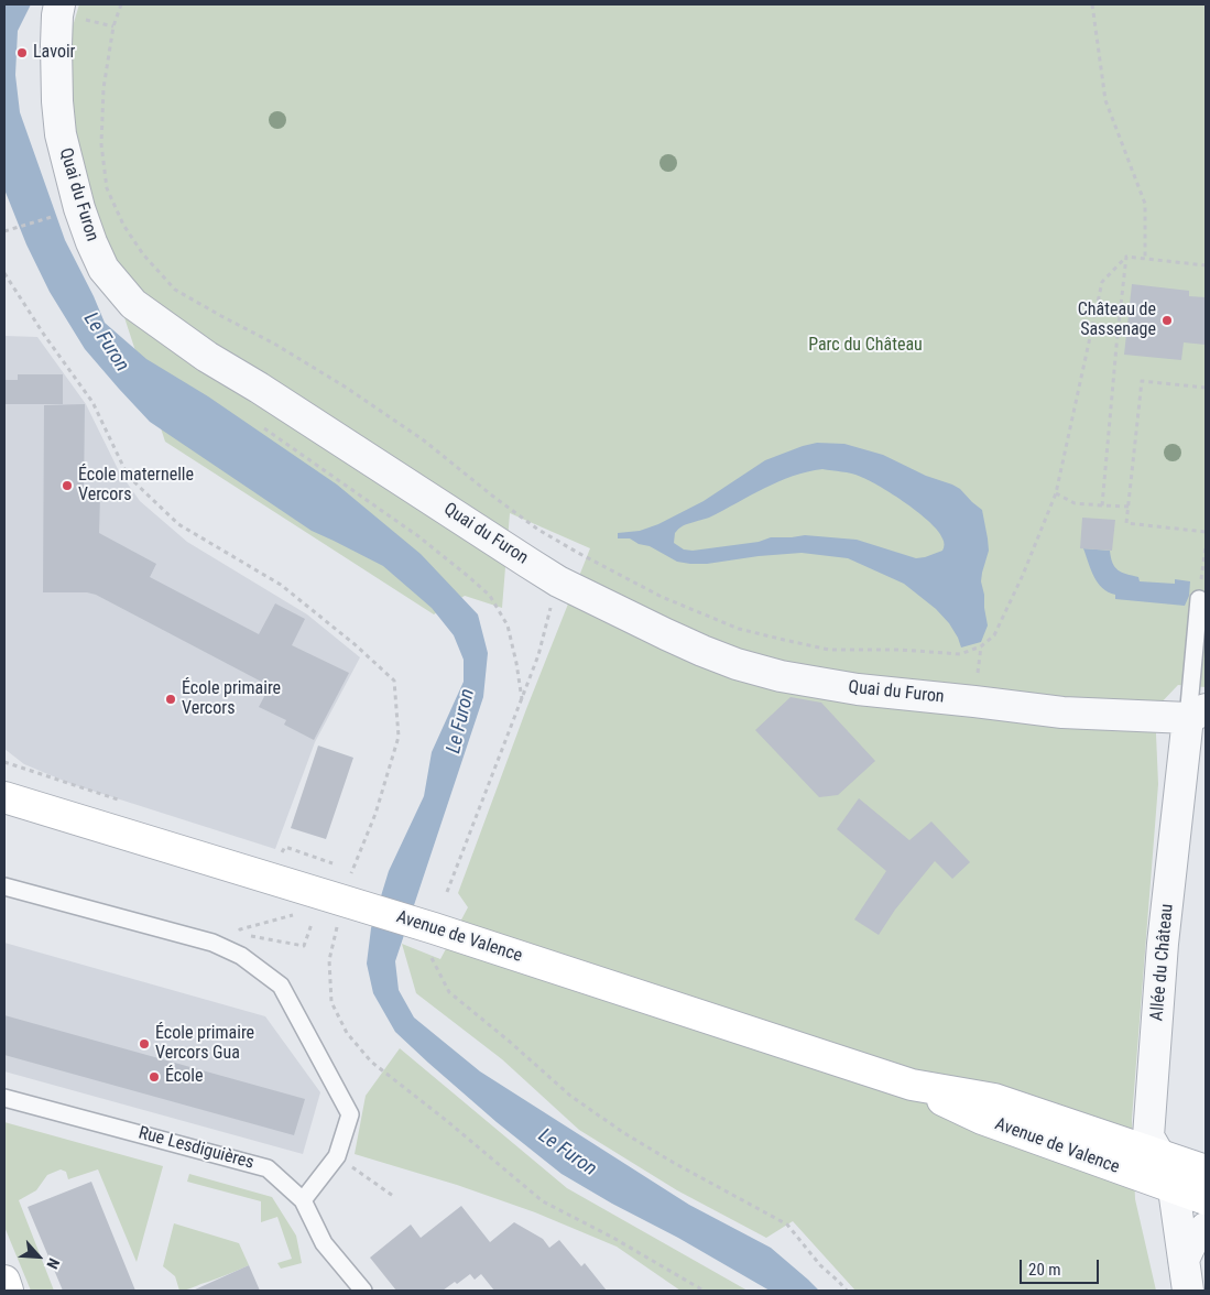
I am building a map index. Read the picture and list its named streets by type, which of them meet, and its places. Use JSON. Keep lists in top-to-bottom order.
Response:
{
  "streets": {
    "main road": ["Avenue de Valence"],
    "street": ["Quai du Furon", "Allée du Château"],
    "lane": ["Rue Lesdiguières"]
  },
  "crossings": [
    ["Quai du Furon", "Allée du Château"],
    ["Avenue de Valence", "Allée du Château"]
  ],
  "water": ["Le Furon"],
  "parks": ["Parc du Château"],
  "places": [
    "Lavoir",
    "Château de Sassenage",
    "École maternelle Vercors",
    "École primaire Vercors",
    "École primaire Vercors Gua",
    "École"
  ],
  "scale_bar": "20 m",
  "north": "bottom right"
}
